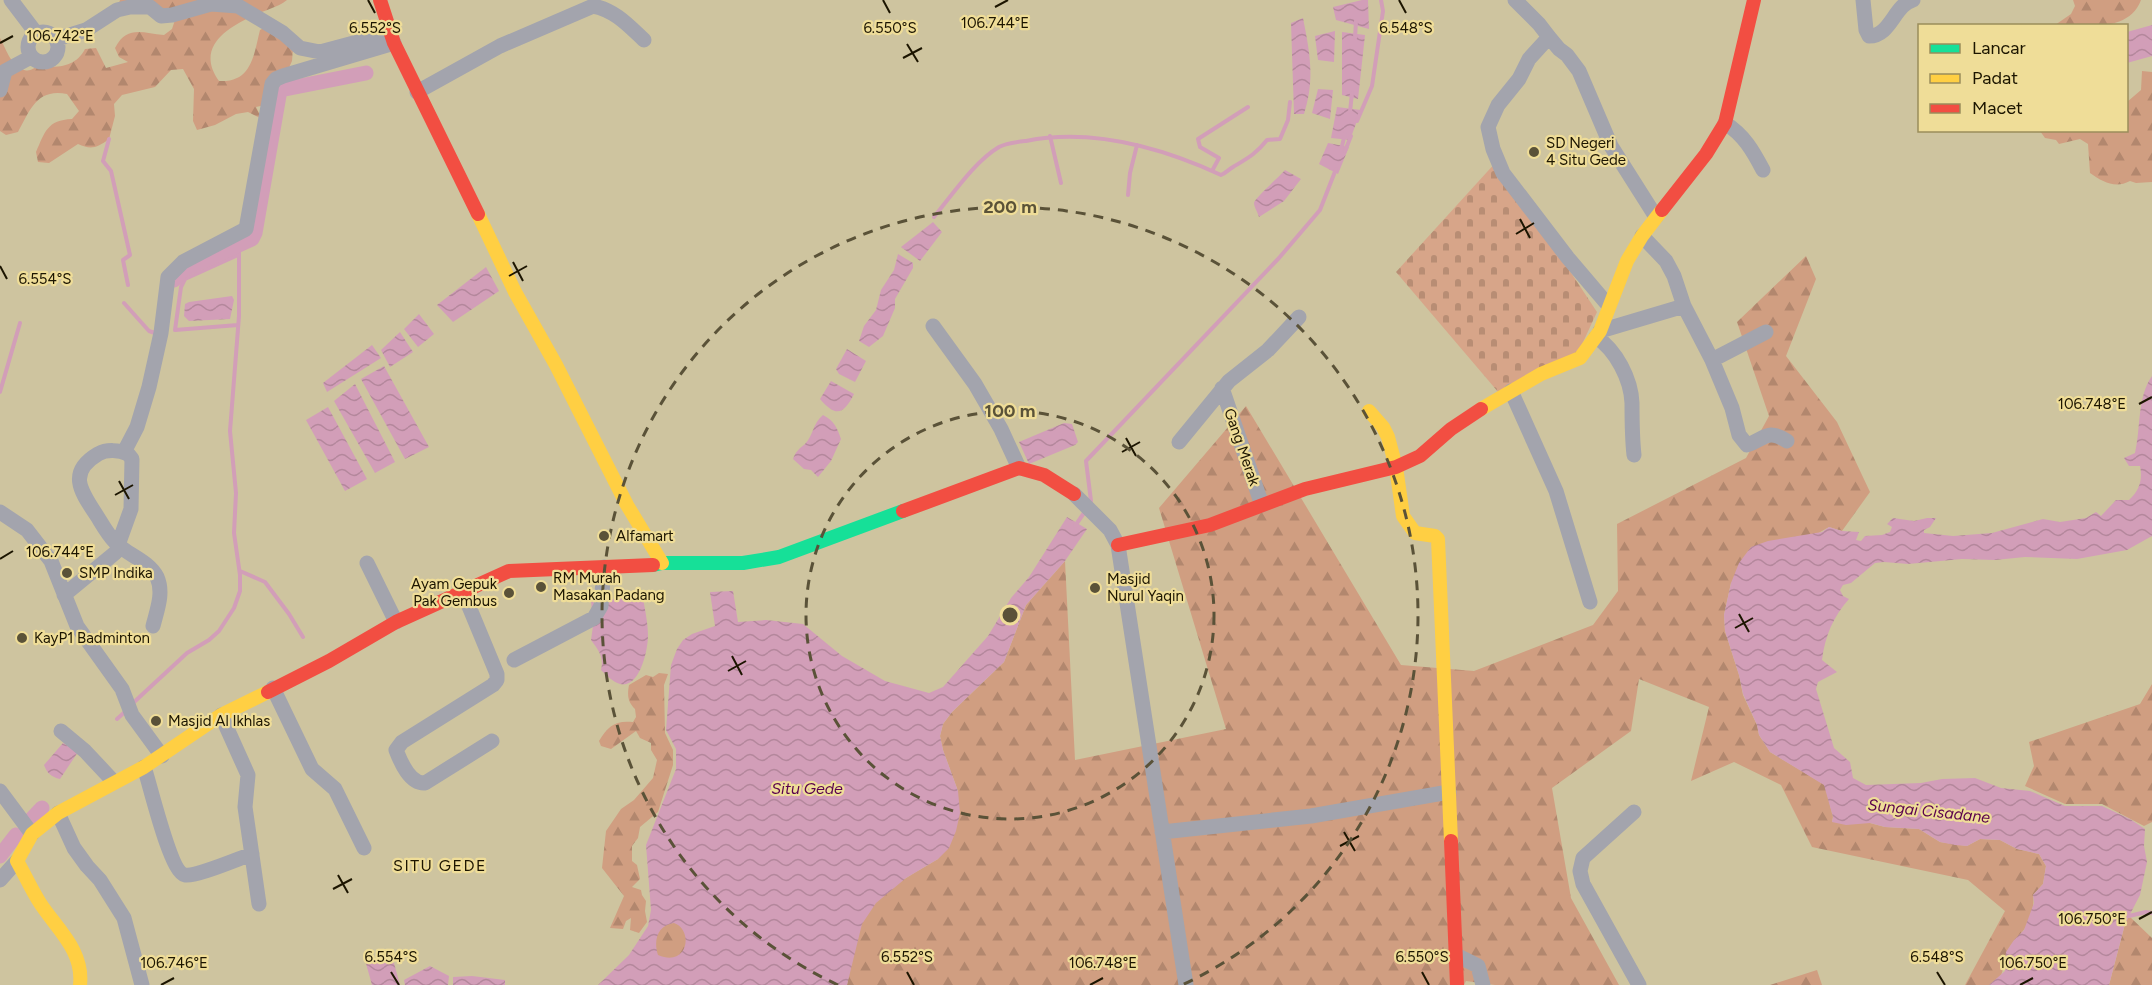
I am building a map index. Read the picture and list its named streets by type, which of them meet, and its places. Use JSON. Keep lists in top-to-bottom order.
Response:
{
  "streets": {
    "street": ["Gang Merak"]
  },
  "districts": ["SITU GEDE"],
  "water": ["Situ Gede", "Sungai Cisadane"],
  "places": [
    "SD Negeri 4 Situ Gede",
    "Alfamart",
    "SMP Indika",
    "RM Murah Masakan Padang",
    "Masjid Nurul Yaqin",
    "Ayam Gepuk Pak Gembus",
    "KayP1 Badminton",
    "Masjid Al Ikhlas"
  ],
  "legend": ["Lancar", "Padat", "Macet"],
  "coordinates": [
    "106.744°E",
    "6.552°S",
    "6.550°S",
    "6.548°S",
    "106.742°E",
    "6.554°S",
    "106.748°E",
    "106.750°E",
    "106.746°E"
  ],
  "rings": ["200 m", "100 m"]
}
